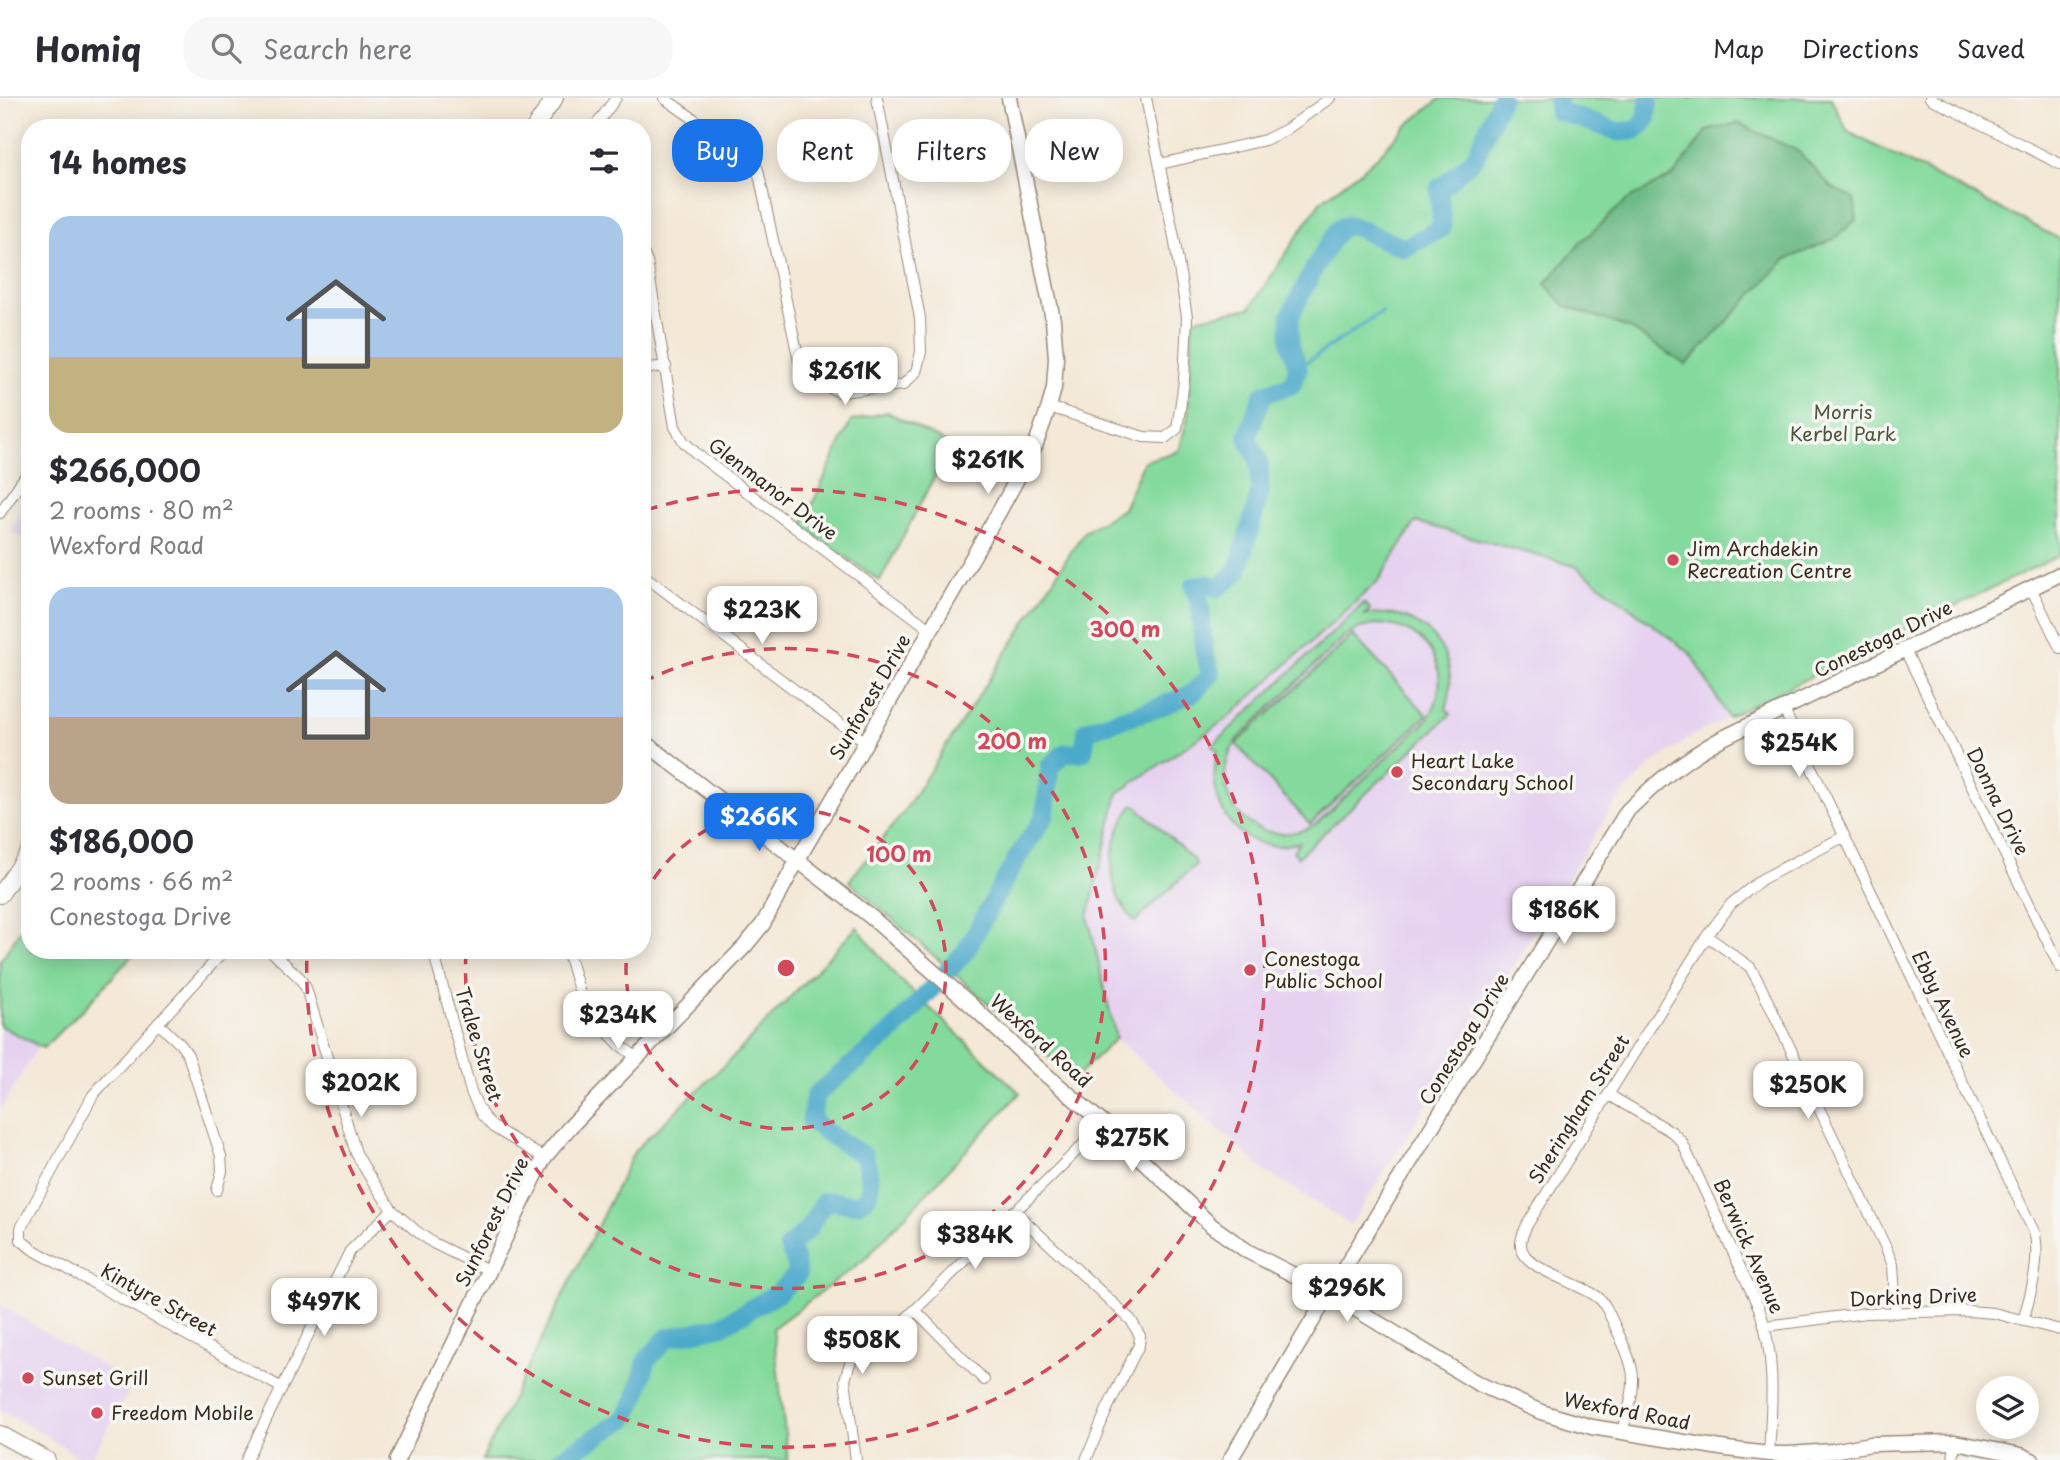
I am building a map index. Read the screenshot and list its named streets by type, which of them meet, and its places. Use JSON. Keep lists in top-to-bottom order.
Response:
{
  "streets": {
    "street": [
      "Glenmanor Drive",
      "Conestoga Drive",
      "Sunforest Drive",
      "Donna Drive",
      "Ebby Avenue",
      "Wexford Road",
      "Tralee Street",
      "Sheringham Street",
      "Berwick Avenue",
      "Dorking Drive",
      "Kintyre Street"
    ]
  },
  "crossings": [
    ["Glenmanor Drive", "Sunforest Drive"],
    ["Conestoga Drive", "Donna Drive"],
    ["Conestoga Drive", "Ebby Avenue"],
    ["Conestoga Drive", "Wexford Road"],
    ["Sunforest Drive", "Wexford Road"],
    ["Sunforest Drive", "Tralee Street"],
    ["Ebby Avenue", "Sheringham Street"],
    ["Ebby Avenue", "Dorking Drive"],
    ["Wexford Road", "Sheringham Street"],
    ["Wexford Road", "Berwick Avenue"],
    ["Sheringham Street", "Berwick Avenue"],
    ["Berwick Avenue", "Dorking Drive"]
  ],
  "parks": ["Morris Kerbel Park"],
  "places": [
    "Jim Archdekin Recreation Centre",
    "Heart Lake Secondary School",
    "Conestoga Public School",
    "Sunset Grill",
    "Freedom Mobile"
  ],
  "page": {
    "header": "Homiq",
    "search": "Search here",
    "nav": ["Map", "Directions", "Saved"],
    "chip": [
      "Buy",
      "Rent",
      "Filters",
      "New"
    ],
    "heading": "14 homes",
    "list": [
      {
        "name": "$266,000",
        "note": "2 rooms · 80 m² · Wexford Road"
      },
      {
        "name": "$186,000",
        "note": "2 rooms · 66 m² · Conestoga Drive"
      }
    ],
    "price": [
      "$261K",
      "$261K",
      "$223K",
      "$254K",
      "$266K",
      "$186K",
      "$234K",
      "$202K",
      "$250K",
      "$275K",
      "$384K",
      "$296K",
      "$497K",
      "$508K"
    ]
  },
  "rings": ["300 m", "200 m", "100 m"]
}
